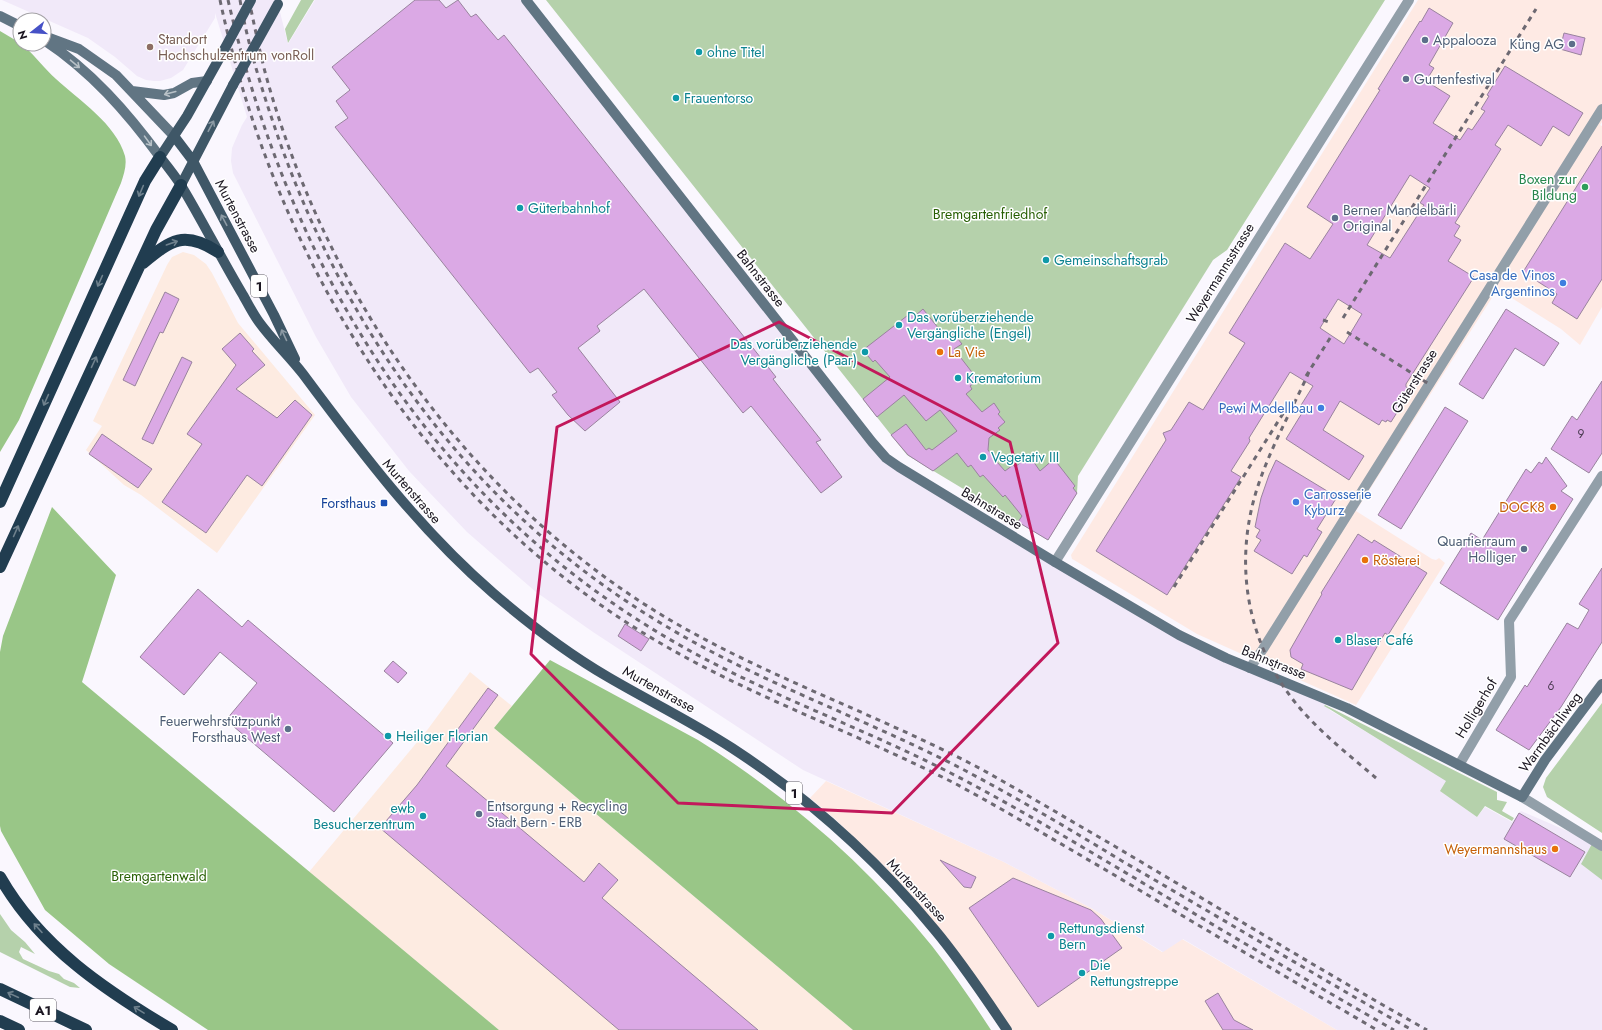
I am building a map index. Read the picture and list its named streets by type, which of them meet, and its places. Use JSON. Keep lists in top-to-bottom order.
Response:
{
  "streets": {
    "highway": ["A1"],
    "main road": ["Murtenstrasse", "1"],
    "street": [
      "Weyermannsstrasse",
      "Bahnstrasse",
      "Güterstrasse",
      "Holligerhof",
      "Warmbächliweg"
    ]
  },
  "crossings": [
    ["Weyermannsstrasse", "Bahnstrasse"],
    ["Bahnstrasse", "Güterstrasse"],
    ["Bahnstrasse", "Holligerhof"],
    ["Bahnstrasse", "Warmbächliweg"]
  ],
  "parks": ["Bremgartenfriedhof", "Bremgartenwald"],
  "places": {
    "other": [
      "Appalooza",
      "Küng AG",
      "Standort Hochschulzentrum vonRoll",
      "ohne Titel",
      "Gurtenfestival",
      "Frauentorso",
      "Boxen zur Bildung",
      "Güterbahnhof",
      "Berner Mandelbärli Original",
      "Gemeinschaftsgrab",
      "Casa de Vinos Argentinos",
      "Das vorüberziehende Vergängliche (Engel)",
      "Das vorüberziehende Vergängliche (Paar)",
      "La Vie",
      "Krematorium",
      "Pewi Modellbau",
      "Vegetativ III",
      "Carrosserie Kyburz",
      "DOCK8",
      "Quartierraum Holliger",
      "Rösterei",
      "Blaser Café",
      "Feuerwehrstützpunkt Forsthaus West",
      "Heiliger Florian",
      "Entsorgung + Recycling Stadt Bern - ERB",
      "ewb Besucherzentrum",
      "Weyermannshaus",
      "Rettungsdienst Bern",
      "Die Rettungstreppe"
    ],
    "transit": ["Forsthaus"]
  },
  "house_numbers": ["9", "6"],
  "north": "left"
}
